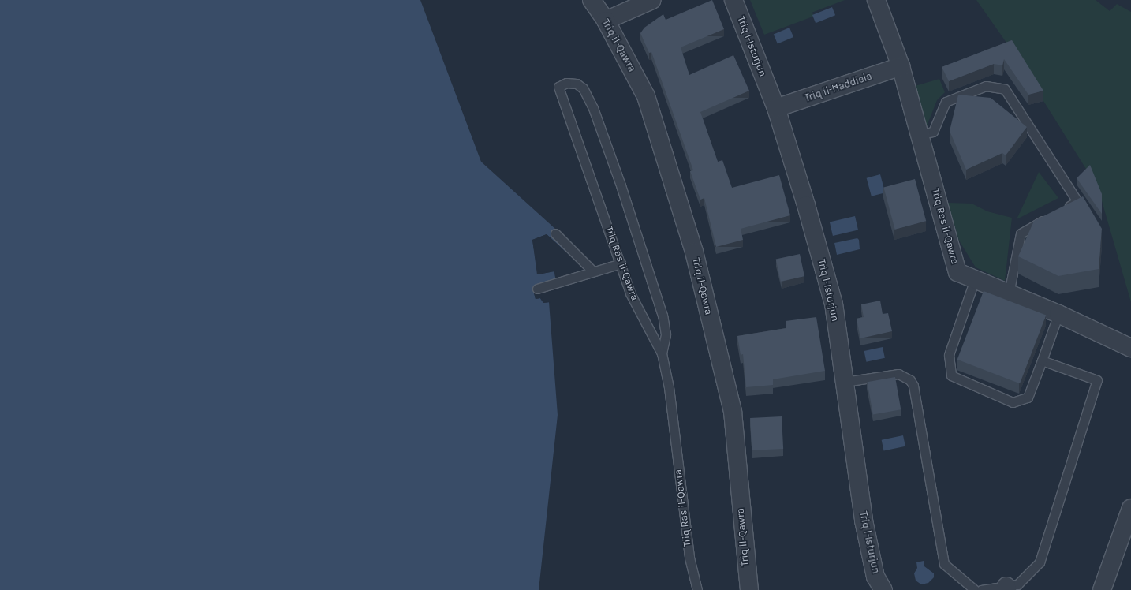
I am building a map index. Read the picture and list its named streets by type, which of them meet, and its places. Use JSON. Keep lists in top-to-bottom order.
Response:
{
  "streets": {
    "street": [
      "Triq il-Qawra",
      "Triq l-Isturjun",
      "Triq il-Ħaddiela",
      "Triq Ras il-Qawra"
    ]
  },
  "crossings": [
    ["Triq l-Isturjun", "Triq il-Ħaddiela"],
    ["Triq il-Ħaddiela", "Triq Ras il-Qawra"]
  ]
}
